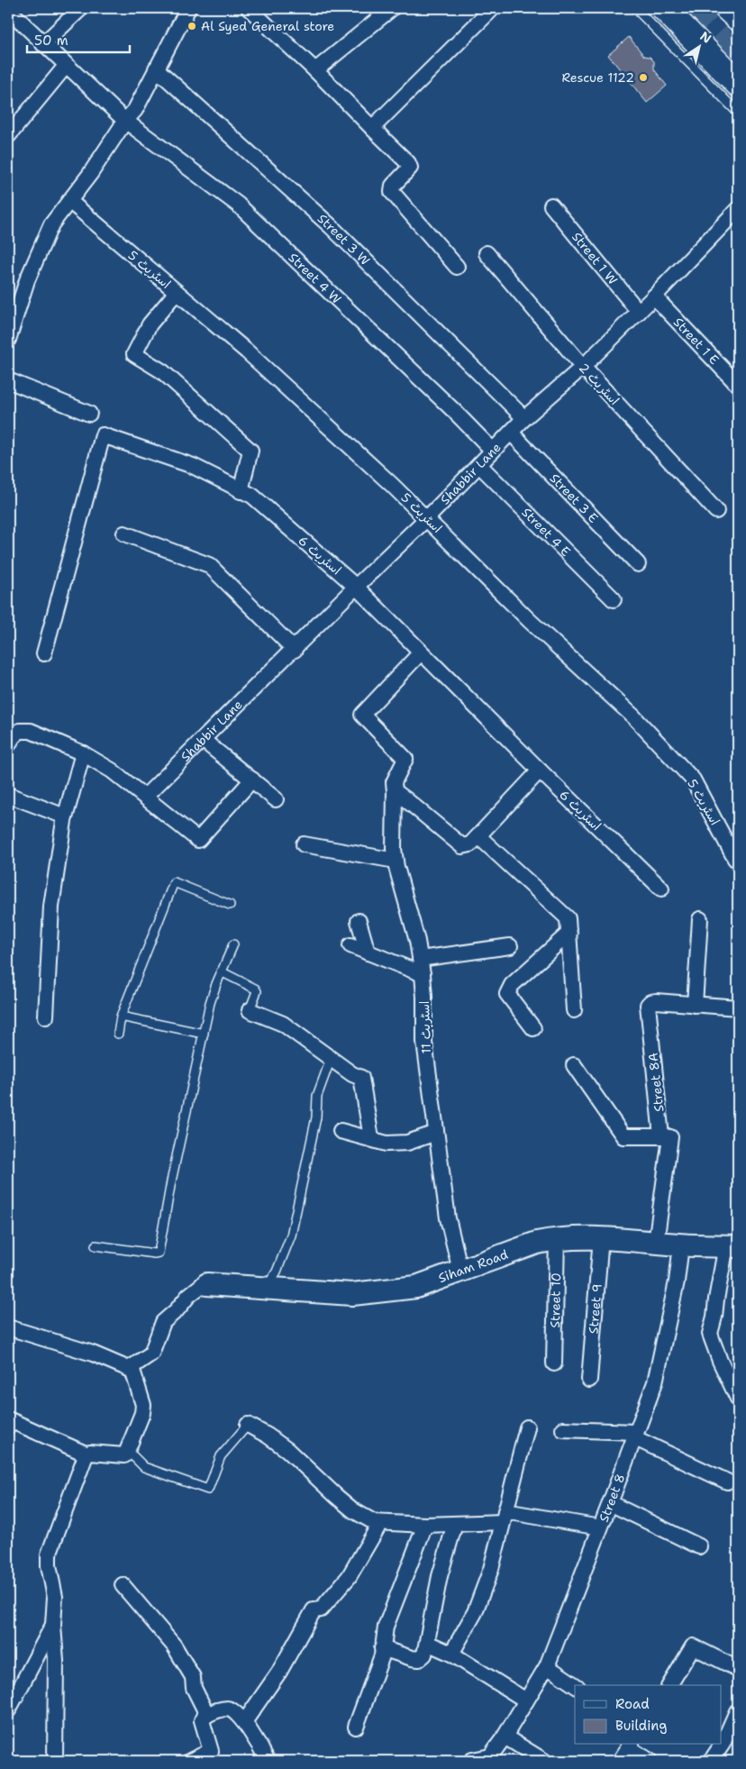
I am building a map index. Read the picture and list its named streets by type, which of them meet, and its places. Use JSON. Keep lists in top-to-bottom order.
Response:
{
  "streets": {
    "street": [
      "Street 3 W",
      "Street 1 W",
      "اسٹریٹ 5",
      "Street 4 W",
      "Street 1 E",
      "اسٹریٹ 2",
      "Shabbir Lane",
      "Street 3 E",
      "Street 4 E",
      "اسٹریٹ 6",
      "اسٹریٹ 11",
      "Street 8A",
      "Siham Road",
      "Street 10",
      "Street 9",
      "Street 8"
    ]
  },
  "crossings": [
    ["Street 3 W", "Shabbir Lane"],
    ["Street 1 W", "Shabbir Lane"],
    ["اسٹریٹ 5", "Shabbir Lane"],
    ["Street 4 W", "Shabbir Lane"],
    ["Street 1 E", "Shabbir Lane"],
    ["اسٹریٹ 2", "Shabbir Lane"],
    ["Shabbir Lane", "Street 3 E"],
    ["Shabbir Lane", "Street 4 E"],
    ["Shabbir Lane", "اسٹریٹ 6"],
    ["اسٹریٹ 6", "اسٹریٹ 11"],
    ["اسٹریٹ 11", "Siham Road"],
    ["Street 8A", "Siham Road"],
    ["Siham Road", "Street 10"],
    ["Siham Road", "Street 9"],
    ["Siham Road", "Street 8"]
  ],
  "places": ["Al Syed General store", "Rescue 1122"],
  "legend": ["Road", "Building"],
  "scale_bar": "50 m",
  "north": "top right"
}
